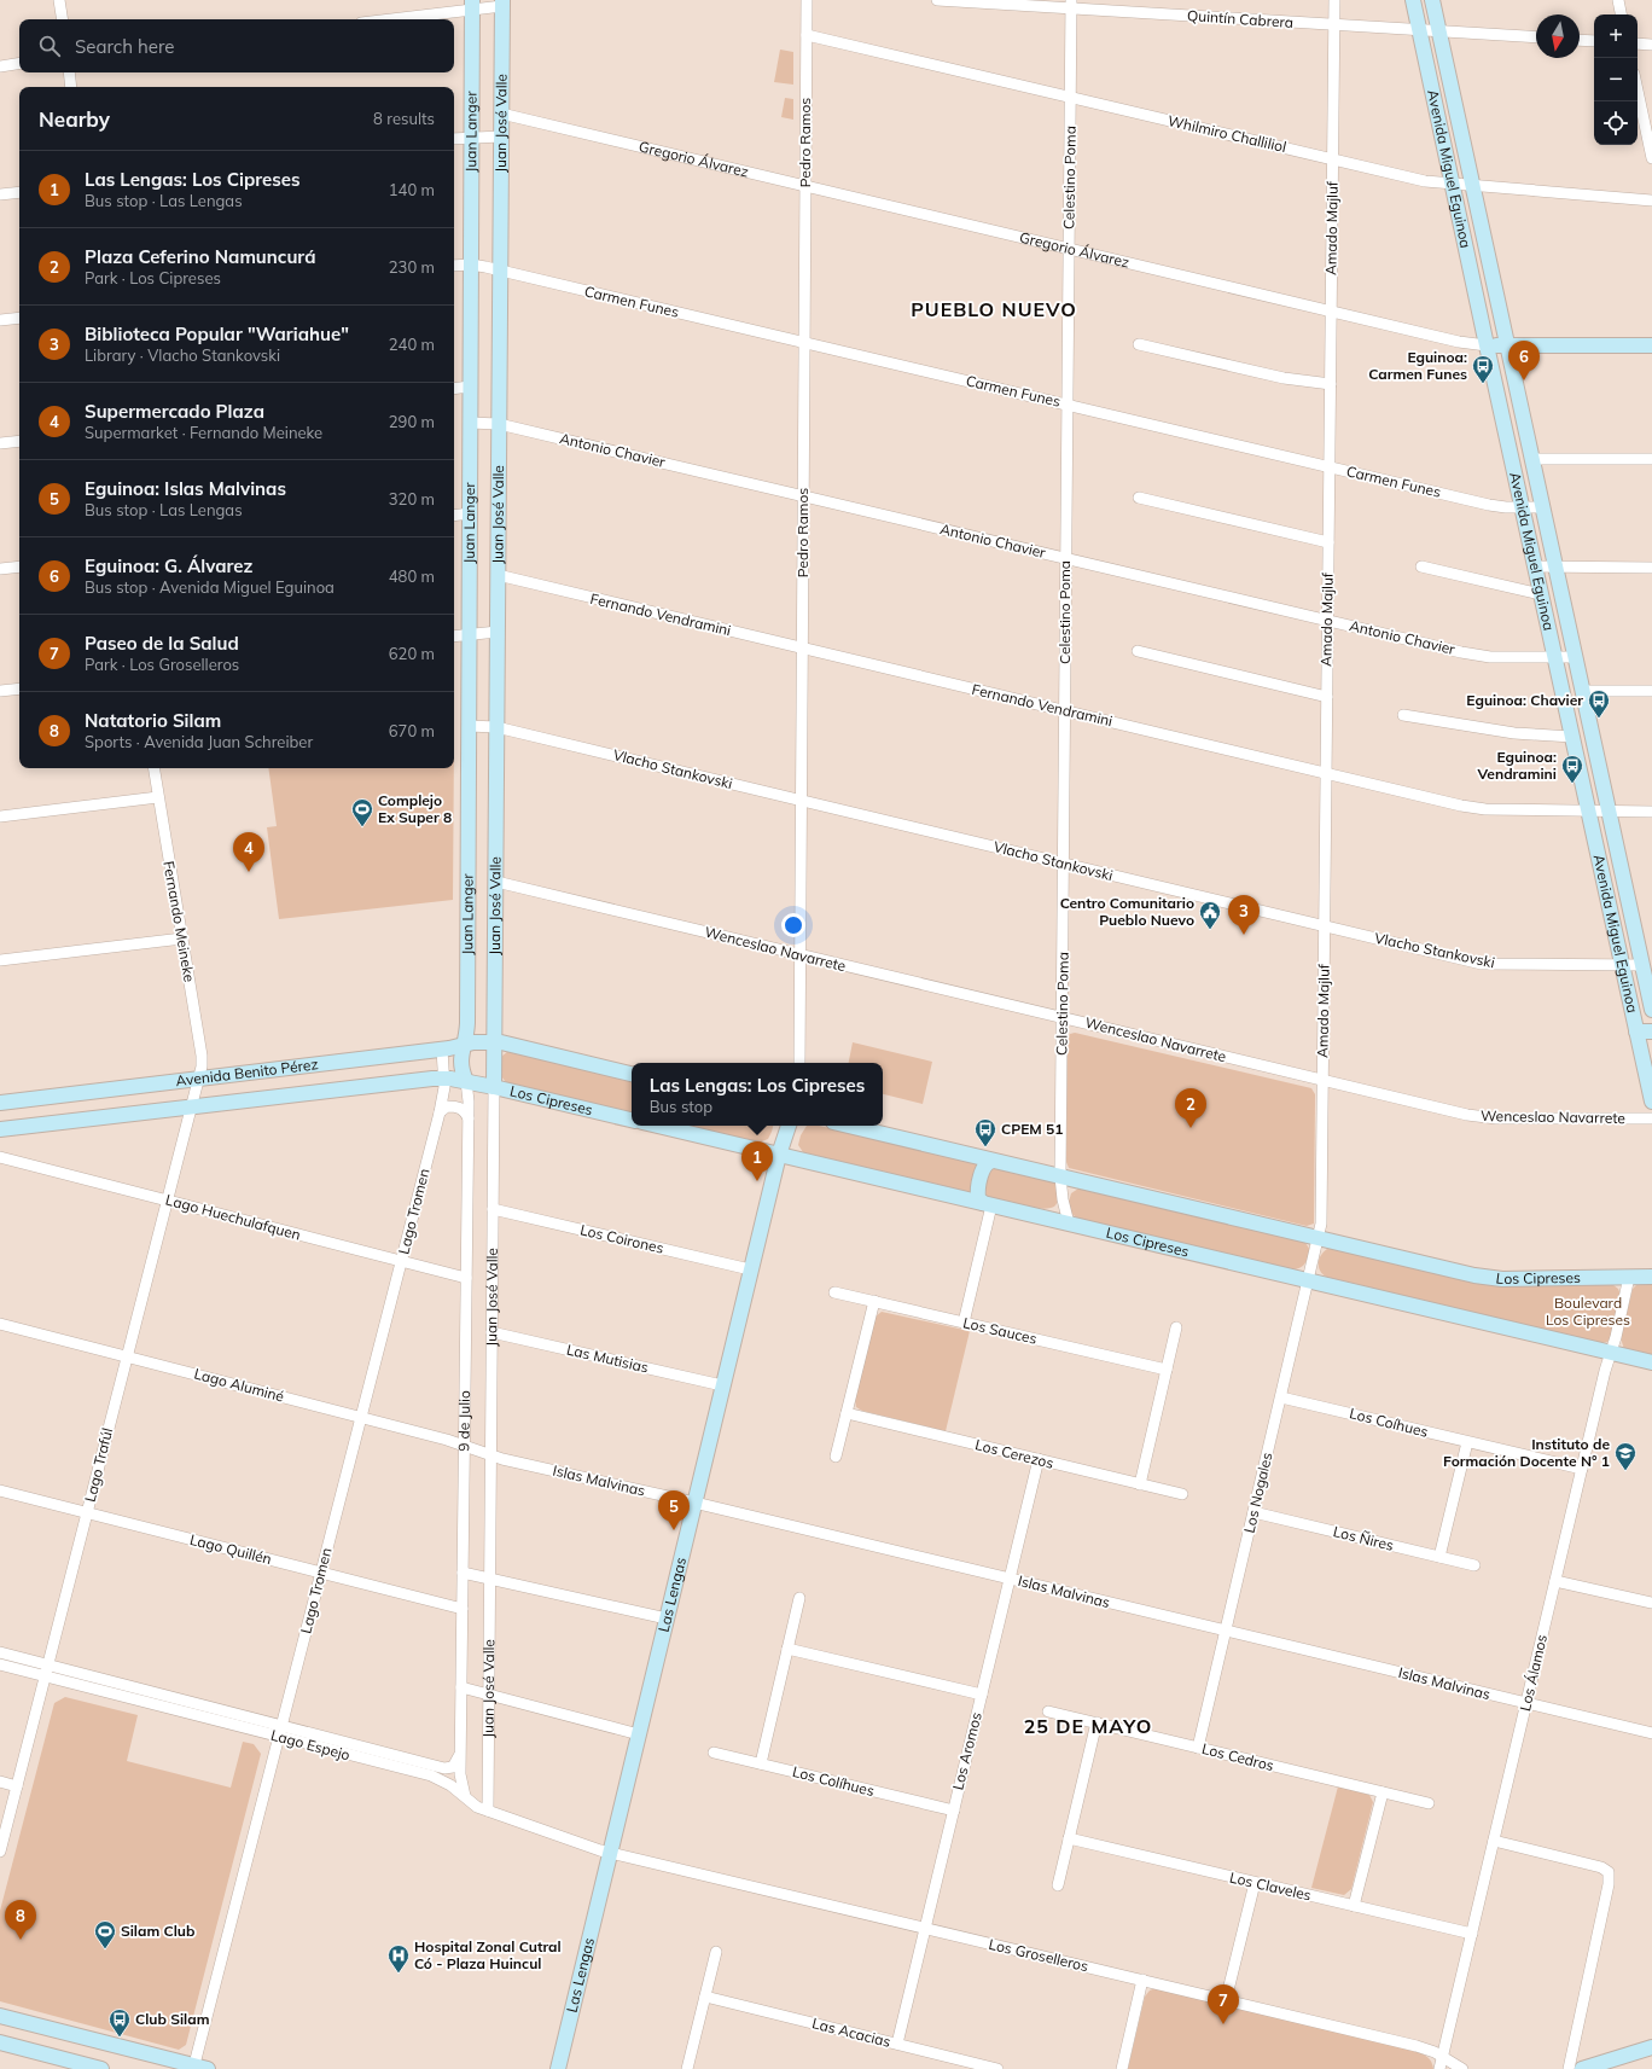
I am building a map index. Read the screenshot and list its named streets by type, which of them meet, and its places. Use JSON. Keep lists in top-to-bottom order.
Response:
{
  "streets": {
    "main road": [
      "Juan José Valle",
      "Juan Langer",
      "Gregorio Álvarez",
      "Avenida Miguel Eguinoa",
      "Avenida Benito Pérez",
      "Los Cipreses",
      "9 de Julio",
      "Las Lengas"
    ],
    "street": [
      "Quintín Cabrera",
      "Whilmiro Challiliol",
      "Pedro Ramos",
      "Celestino Poma",
      "Amado Majluf",
      "Carmen Funes",
      "Antonio Chavier",
      "Fernando Vendramini",
      "Vlacho Stankovski",
      "Fernando Meineke",
      "Wenceslao Navarrete",
      "Lago Tromen",
      "Lago Huechulafquen",
      "Los Coirones",
      "Los Sauces",
      "Las Mutisias",
      "Lago Aluminé",
      "Los Coíhues",
      "Los Cerezos",
      "Lago Trafúl",
      "Islas Malvinas",
      "Los Nogales",
      "Los Ñires",
      "Lago Quillén",
      "Los Álamos",
      "Lago Espejo",
      "Los Aromos",
      "Los Cedros",
      "Los Colíhues",
      "Los Claveles",
      "Los Groselleros",
      "Las Acacias"
    ]
  },
  "crossings": [
    ["Quintín Cabrera", "Avenida Miguel Eguinoa"],
    ["Quintín Cabrera", "Celestino Poma"],
    ["Quintín Cabrera", "Amado Majluf"],
    ["Juan José Valle", "Gregorio Álvarez"],
    ["Juan José Valle", "Carmen Funes"],
    ["Juan José Valle", "Antonio Chavier"],
    ["Juan José Valle", "Fernando Vendramini"],
    ["Juan José Valle", "Vlacho Stankovski"],
    ["Juan José Valle", "Wenceslao Navarrete"],
    ["Juan José Valle", "Avenida Benito Pérez"],
    ["Juan José Valle", "Los Cipreses"],
    ["Juan José Valle", "Los Coirones"],
    ["Juan José Valle", "Las Mutisias"],
    ["Juan José Valle", "Islas Malvinas"],
    ["Juan José Valle", "Lago Espejo"],
    ["Juan Langer", "Carmen Funes"],
    ["Juan Langer", "Antonio Chavier"],
    ["Juan Langer", "Vlacho Stankovski"],
    ["Juan Langer", "Avenida Benito Pérez"],
    ["Juan Langer", "9 de Julio"],
    ["Whilmiro Challiliol", "Pedro Ramos"],
    ["Whilmiro Challiliol", "Avenida Miguel Eguinoa"],
    ["Whilmiro Challiliol", "Celestino Poma"],
    ["Whilmiro Challiliol", "Amado Majluf"],
    ["Pedro Ramos", "Gregorio Álvarez"],
    ["Pedro Ramos", "Carmen Funes"],
    ["Pedro Ramos", "Antonio Chavier"],
    ["Pedro Ramos", "Fernando Vendramini"],
    ["Pedro Ramos", "Vlacho Stankovski"],
    ["Pedro Ramos", "Wenceslao Navarrete"],
    ["Gregorio Álvarez", "Avenida Miguel Eguinoa"],
    ["Gregorio Álvarez", "Celestino Poma"],
    ["Gregorio Álvarez", "Amado Majluf"],
    ["Avenida Miguel Eguinoa", "Carmen Funes"],
    ["Avenida Miguel Eguinoa", "Antonio Chavier"],
    ["Avenida Miguel Eguinoa", "Fernando Vendramini"],
    ["Avenida Miguel Eguinoa", "Vlacho Stankovski"],
    ["Celestino Poma", "Carmen Funes"],
    ["Celestino Poma", "Antonio Chavier"],
    ["Celestino Poma", "Fernando Vendramini"],
    ["Celestino Poma", "Vlacho Stankovski"],
    ["Celestino Poma", "Wenceslao Navarrete"],
    ["Celestino Poma", "Los Cipreses"],
    ["Amado Majluf", "Carmen Funes"],
    ["Amado Majluf", "Antonio Chavier"],
    ["Amado Majluf", "Fernando Vendramini"],
    ["Amado Majluf", "Vlacho Stankovski"],
    ["Amado Majluf", "Wenceslao Navarrete"],
    ["Amado Majluf", "Los Cipreses"],
    ["Amado Majluf", "Los Nogales"],
    ["Fernando Meineke", "Avenida Benito Pérez"],
    ["Fernando Meineke", "Lago Trafúl"],
    ["Avenida Benito Pérez", "Los Cipreses"],
    ["Avenida Benito Pérez", "Lago Tromen"],
    ["Avenida Benito Pérez", "9 de Julio"],
    ["Avenida Benito Pérez", "Lago Trafúl"],
    ["Los Cipreses", "9 de Julio"],
    ["Los Cipreses", "Los Nogales"],
    ["Los Cipreses", "Las Lengas"],
    ["Los Cipreses", "Los Álamos"],
    ["Lago Tromen", "Lago Huechulafquen"],
    ["Lago Tromen", "Lago Aluminé"],
    ["Lago Tromen", "Lago Quillén"],
    ["Lago Tromen", "Lago Espejo"],
    ["Lago Huechulafquen", "9 de Julio"],
    ["Lago Huechulafquen", "Lago Trafúl"],
    ["Los Coirones", "Las Lengas"],
    ["Las Mutisias", "Las Lengas"],
    ["Lago Aluminé", "9 de Julio"],
    ["Lago Aluminé", "Lago Trafúl"],
    ["Lago Aluminé", "Islas Malvinas"],
    ["9 de Julio", "Lago Quillén"],
    ["9 de Julio", "Lago Espejo"],
    ["Los Coíhues", "Los Nogales"],
    ["Los Coíhues", "Los Álamos"],
    ["Los Cerezos", "Los Aromos"],
    ["Lago Trafúl", "Lago Quillén"],
    ["Lago Trafúl", "Lago Espejo"],
    ["Islas Malvinas", "Los Nogales"],
    ["Islas Malvinas", "Las Lengas"],
    ["Islas Malvinas", "Los Álamos"],
    ["Islas Malvinas", "Los Aromos"],
    ["Los Nogales", "Los Ñires"],
    ["Los Nogales", "Los Cedros"],
    ["Las Lengas", "Lago Espejo"],
    ["Las Lengas", "Los Groselleros"],
    ["Los Álamos", "Los Claveles"],
    ["Los Álamos", "Los Groselleros"],
    ["Lago Espejo", "Los Groselleros"],
    ["Los Aromos", "Los Colíhues"],
    ["Los Aromos", "Los Groselleros"],
    ["Los Aromos", "Las Acacias"]
  ],
  "districts": ["PUEBLO NUEVO", "25 DE MAYO"],
  "parks": ["Boulevard Los Cipreses"],
  "places": {
    "bus stop": [
      "Eguinoa: Carmen Funes",
      "Eguinoa: Chavier",
      "Eguinoa: Vendramini",
      "CPEM 51",
      "Club Silam"
    ],
    "sports": ["Complejo Ex Super 8", "Silam Club"],
    "public building": ["Centro Comunitario Pueblo Nuevo"],
    "school or university": ["Instituto de Formación Docente N° 1"],
    "hospital": ["Hospital Zonal Cutral Có - Plaza Huincul"]
  },
  "north": "bottom",
  "page": {
    "map_buttons": ["+", "−"],
    "search": "Search here",
    "heading": ["Nearby", "8 results"],
    "list": [
      {
        "mark": "1",
        "name": "Las Lengas: Los Cipreses",
        "note": "Bus stop · Las Lengas",
        "value": "140 m"
      },
      {
        "mark": "2",
        "name": "Plaza Ceferino Namuncurá",
        "note": "Park · Los Cipreses",
        "value": "230 m"
      },
      {
        "mark": "3",
        "name": "Biblioteca Popular \"Wariahue\"",
        "note": "Library · Vlacho Stankovski",
        "value": "240 m"
      },
      {
        "mark": "4",
        "name": "Supermercado Plaza",
        "note": "Supermarket · Fernando Meineke",
        "value": "290 m"
      },
      {
        "mark": "5",
        "name": "Eguinoa: Islas Malvinas",
        "note": "Bus stop · Las Lengas",
        "value": "320 m"
      },
      {
        "mark": "6",
        "name": "Eguinoa: G. Álvarez",
        "note": "Bus stop · Avenida Miguel Eguinoa",
        "value": "480 m"
      },
      {
        "mark": "7",
        "name": "Paseo de la Salud",
        "note": "Park · Los Groselleros",
        "value": "620 m"
      },
      {
        "mark": "8",
        "name": "Natatorio Silam",
        "note": "Sports · Avenida Juan Schreiber",
        "value": "670 m"
      }
    ],
    "pins": [
      "6",
      "4",
      "3",
      "2",
      "1",
      "5",
      "8",
      "7"
    ],
    "popup": ["Las Lengas: Los Cipreses", "Bus stop"]
  }
}
